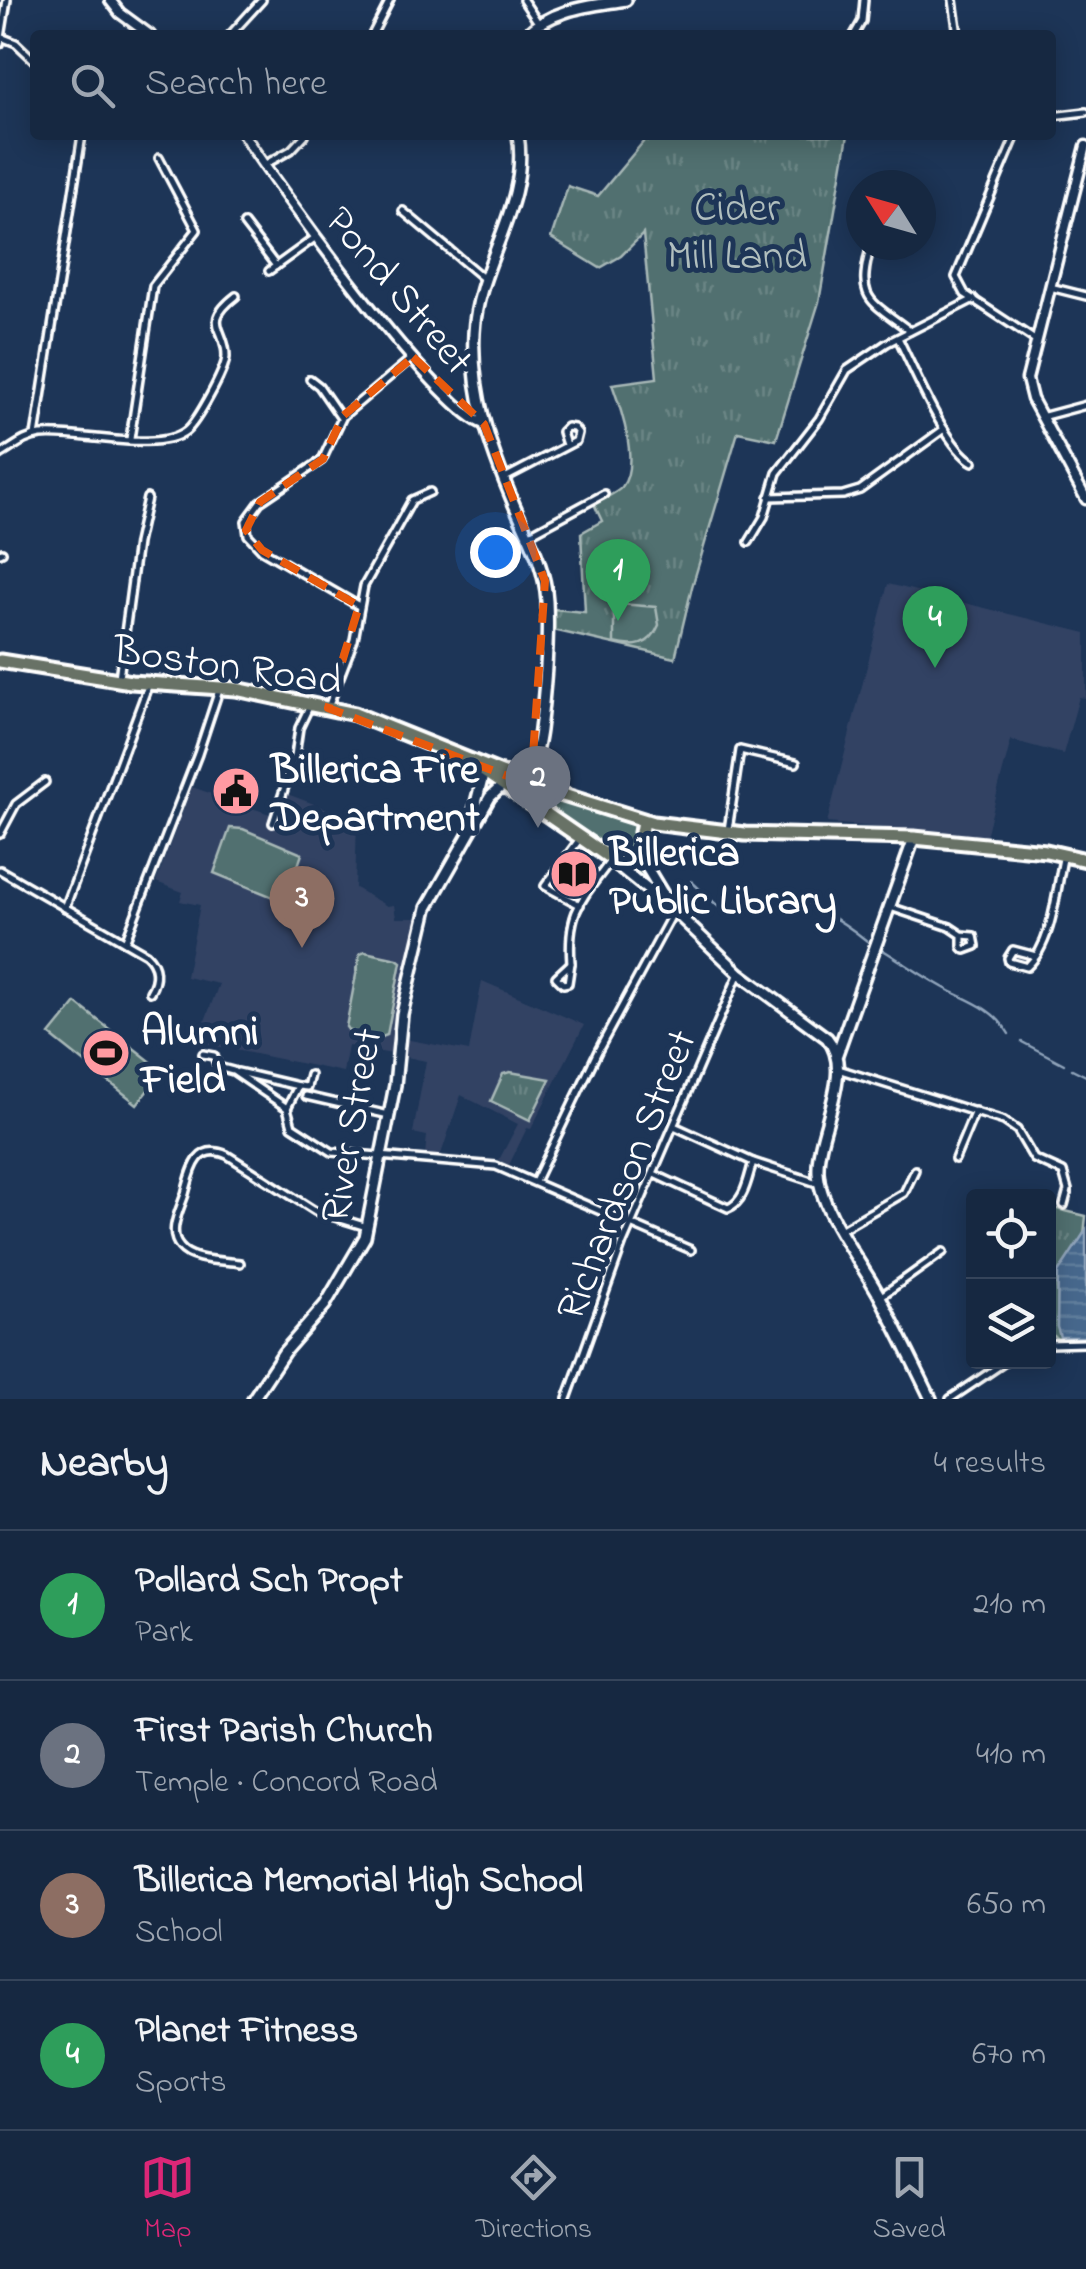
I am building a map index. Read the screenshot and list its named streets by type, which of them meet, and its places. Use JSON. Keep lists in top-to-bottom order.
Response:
{
  "streets": {
    "main road": ["Boston Road", "River Street"],
    "street": ["Pond Street", "Richardson Street"]
  },
  "crossings": [
    ["Boston Road", "River Street"]
  ],
  "parks": ["Cider Mill Land"],
  "places": {
    "public building": ["Billerica Fire Department"],
    "library": ["Billerica Public Library"],
    "sports": ["Alumni Field"]
  },
  "north": "top left",
  "page": {
    "search": "Search here",
    "pins": [
      "1",
      "4",
      "2",
      "3"
    ],
    "heading": ["Nearby", "4 results"],
    "list": [
      {
        "mark": "1",
        "name": "Pollard Sch Propt",
        "note": "Park",
        "value": "210 m"
      },
      {
        "mark": "2",
        "name": "First Parish Church",
        "note": "Temple · Concord Road",
        "value": "410 m"
      },
      {
        "mark": "3",
        "name": "Billerica Memorial High School",
        "note": "School",
        "value": "650 m"
      },
      {
        "mark": "4",
        "name": "Planet Fitness",
        "note": "Sports",
        "value": "670 m"
      }
    ],
    "nav": ["Map", "Directions", "Saved"]
  }
}
